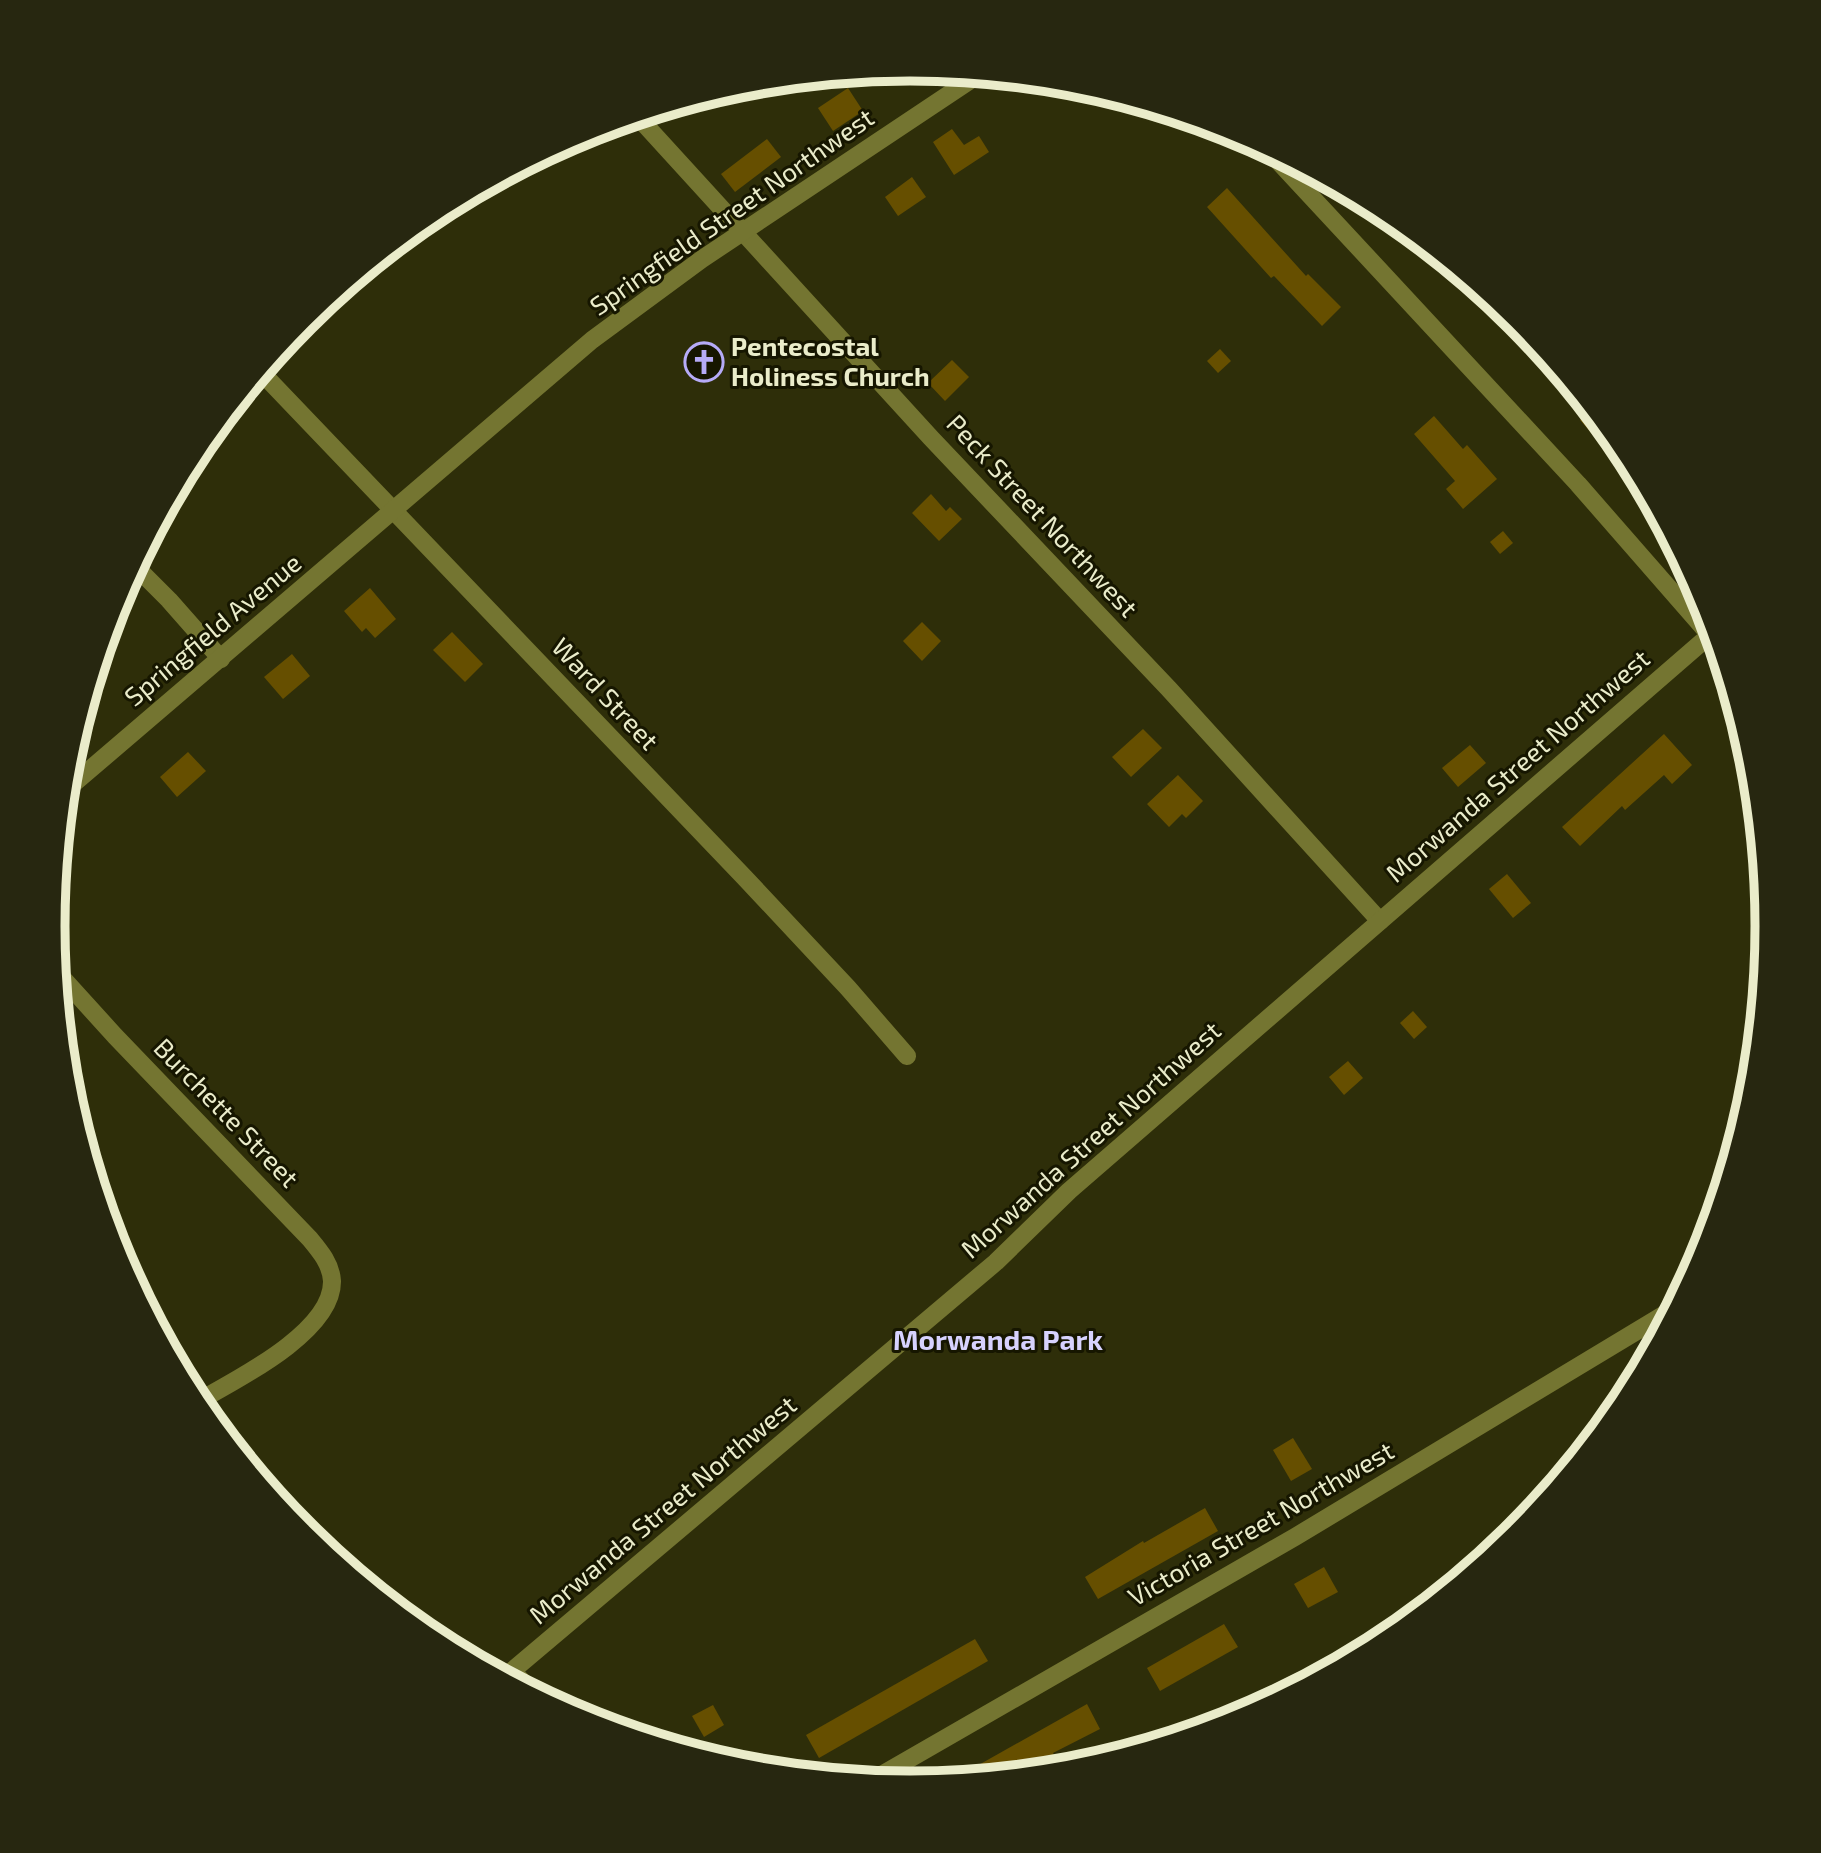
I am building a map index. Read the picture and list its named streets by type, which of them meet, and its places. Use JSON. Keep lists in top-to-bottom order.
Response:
{
  "streets": {
    "street": [
      "Springfield Street Northwest",
      "Peck Street Northwest",
      "Springfield Avenue",
      "Ward Street",
      "Morwanda Street Northwest",
      "Burchette Street",
      "Victoria Street Northwest"
    ]
  },
  "crossings": [
    ["Springfield Street Northwest", "Peck Street Northwest"],
    ["Springfield Street Northwest", "Springfield Avenue"],
    ["Springfield Street Northwest", "Ward Street"],
    ["Peck Street Northwest", "Morwanda Street Northwest"],
    ["Springfield Avenue", "Ward Street"]
  ],
  "districts": ["Morwanda Park"],
  "places": {
    "church": ["Pentecostal Holiness Church"]
  }
}
